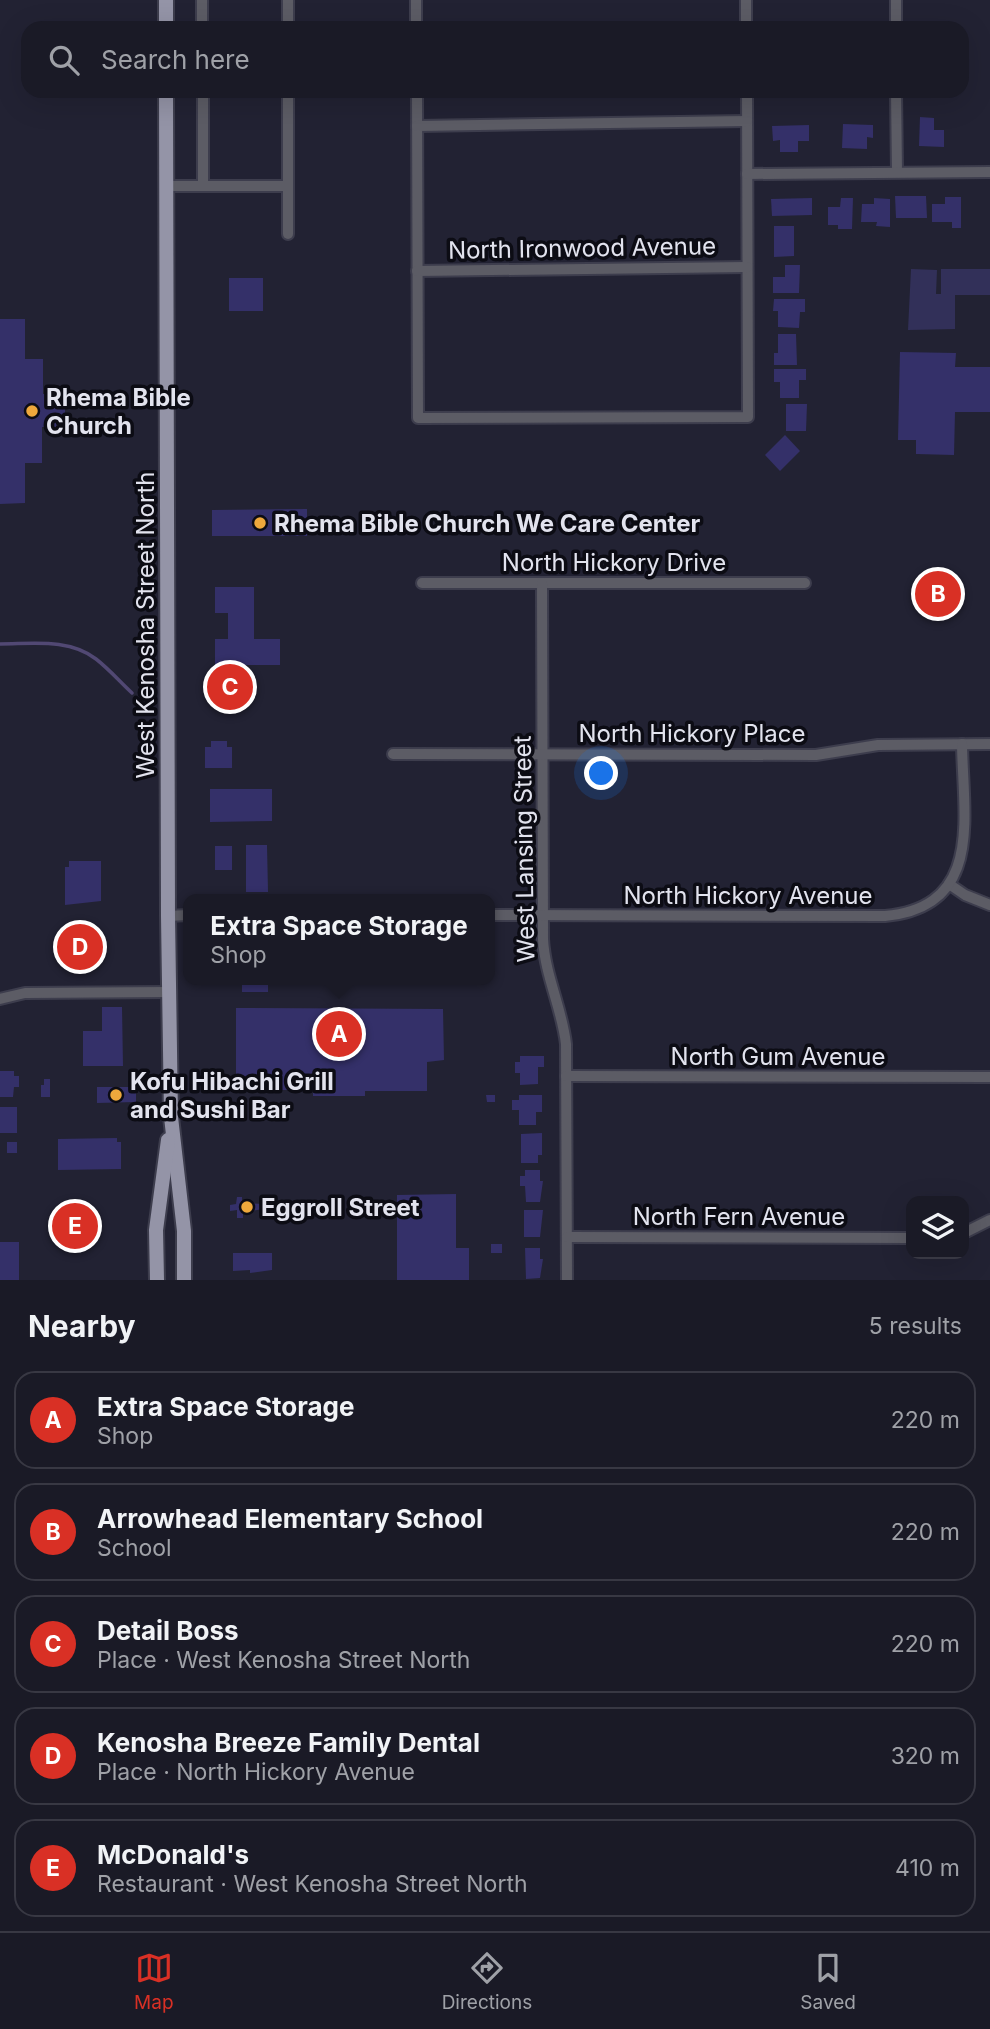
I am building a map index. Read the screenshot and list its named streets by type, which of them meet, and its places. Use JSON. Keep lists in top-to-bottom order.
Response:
{
  "streets": {
    "main road": ["West Kenosha Street North"],
    "street": [
      "North Ironwood Avenue",
      "North Hickory Drive",
      "North Hickory Place",
      "West Lansing Street",
      "North Hickory Avenue",
      "North Gum Avenue",
      "North Fern Avenue"
    ]
  },
  "crossings": [
    ["North Hickory Drive", "West Lansing Street"],
    ["North Hickory Place", "West Lansing Street"],
    ["West Lansing Street", "North Hickory Avenue"],
    ["West Lansing Street", "North Gum Avenue"],
    ["West Lansing Street", "North Fern Avenue"]
  ],
  "places": [
    "Rhema Bible Church",
    "Rhema Bible Church We Care Center",
    "Kofu Hibachi Grill and Sushi Bar",
    "Eggroll Street"
  ],
  "page": {
    "search": "Search here",
    "pins": [
      "B",
      "C",
      "D",
      "A",
      "E"
    ],
    "popup": ["Extra Space Storage", "Shop"],
    "heading": ["Nearby", "5 results"],
    "list": [
      {
        "mark": "A",
        "name": "Extra Space Storage",
        "note": "Shop",
        "value": "220 m"
      },
      {
        "mark": "B",
        "name": "Arrowhead Elementary School",
        "note": "School",
        "value": "220 m"
      },
      {
        "mark": "C",
        "name": "Detail Boss",
        "note": "Place · West Kenosha Street North",
        "value": "220 m"
      },
      {
        "mark": "D",
        "name": "Kenosha Breeze Family Dental",
        "note": "Place · North Hickory Avenue",
        "value": "320 m"
      },
      {
        "mark": "E",
        "name": "McDonald's",
        "note": "Restaurant · West Kenosha Street North",
        "value": "410 m"
      }
    ],
    "nav": ["Map", "Directions", "Saved"]
  }
}
